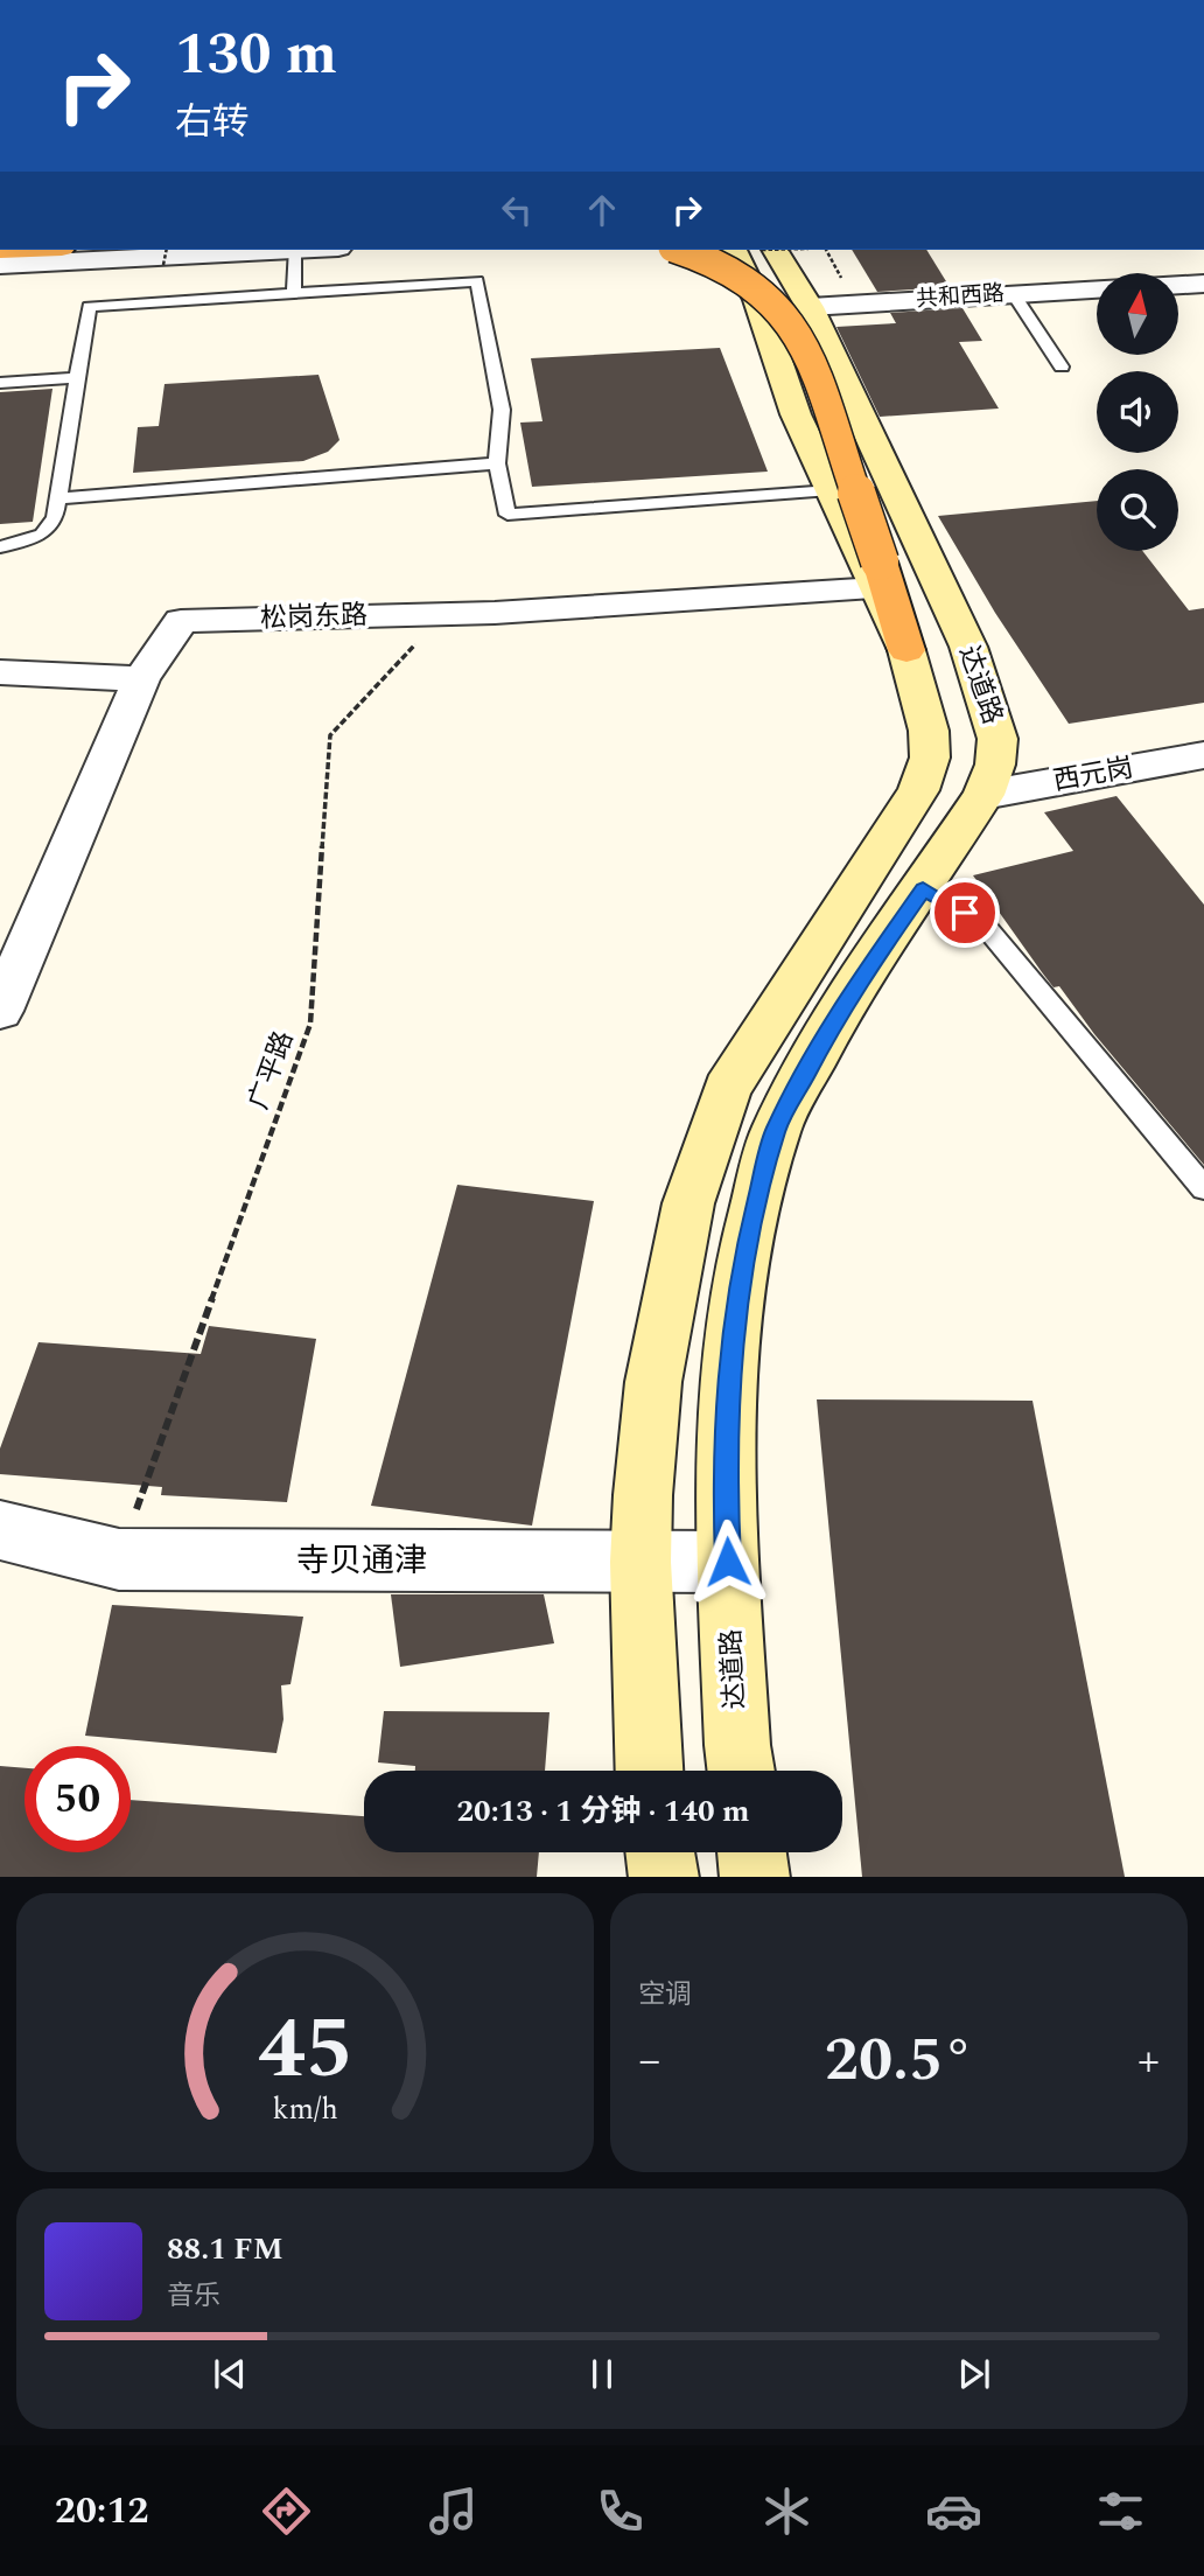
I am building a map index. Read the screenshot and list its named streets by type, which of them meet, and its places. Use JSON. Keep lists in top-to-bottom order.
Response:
{
  "streets": {
    "main road": ["达道路"],
    "street": [
      "共和西路",
      "松岗东路",
      "西元岗",
      "寺贝通津"
    ],
    "path": ["广平路"]
  },
  "crossings": [
    ["共和西路", "达道路"],
    ["松岗东路", "广平路"],
    ["达道路", "西元岗"],
    ["达道路", "寺贝通津"],
    ["广平路", "寺贝通津"]
  ],
  "north": "top",
  "page": {
    "turn": ["130 m", "右转"],
    "limit": "50",
    "trip": "20:13 · 1 分钟 · 140 m",
    "tile": "空调",
    "heat": ["−", "20.5°", "+"],
    "song": ["88.1 FM", "音乐"],
    "tabs": "20:12",
    "gauge": ["45", "km/h"]
  }
}
